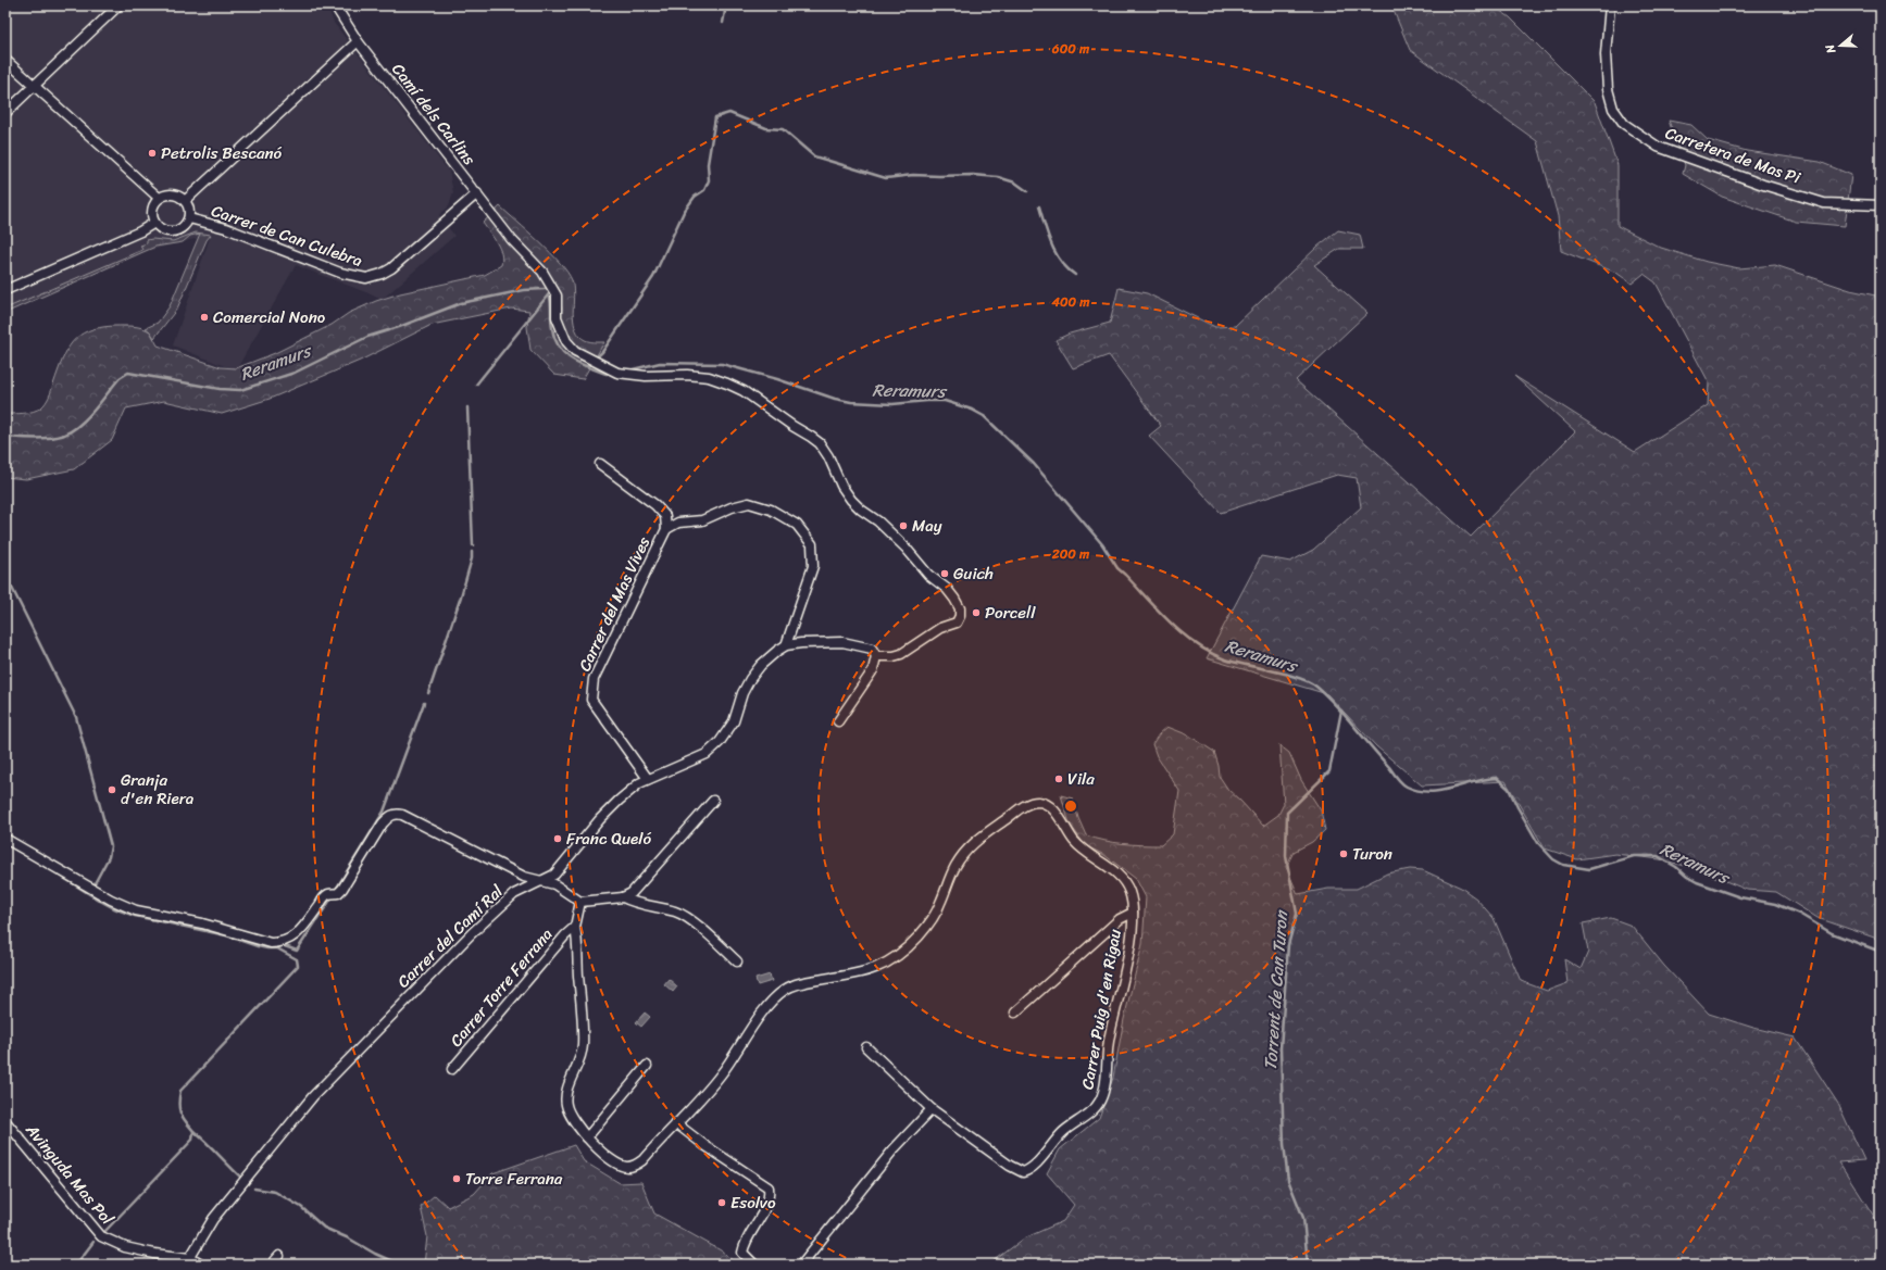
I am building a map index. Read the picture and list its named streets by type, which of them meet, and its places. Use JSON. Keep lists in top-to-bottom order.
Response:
{
  "streets": {
    "street": [
      "Camí dels Carlins",
      "Carretera de Mas Pi",
      "Carrer de Can Culebra",
      "Carrer del Mas Vives",
      "Carrer del Camí Ral",
      "Carrer Torre Ferrana",
      "Carrer Puig d'en Rigau",
      "Avinguda Mas Pol"
    ]
  },
  "crossings": [
    ["Camí dels Carlins", "Carrer de Can Culebra"],
    ["Carrer del Mas Vives", "Carrer del Camí Ral"],
    ["Carrer del Camí Ral", "Avinguda Mas Pol"],
    ["Carrer Torre Ferrana", "Carrer Puig d'en Rigau"]
  ],
  "water": ["Reramurs", "Torrent de Can Turon"],
  "places": [
    "Petrolis Bescanó",
    "Comercial Nono",
    "May",
    "Guich",
    "Porcell",
    "Vila",
    "Granja d'en Riera",
    "Franc Queló",
    "Turon",
    "Torre Ferrana",
    "Esolvo"
  ],
  "north": "left",
  "rings": ["600 m", "400 m", "200 m"]
}
